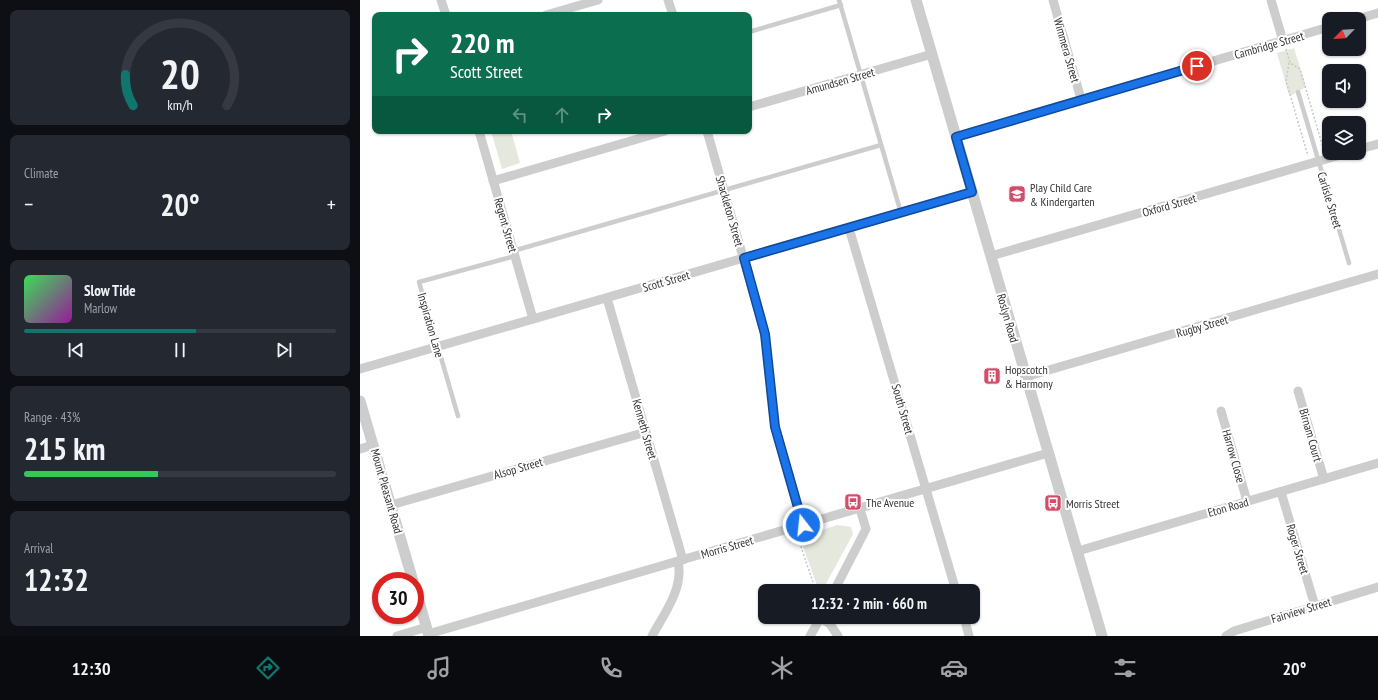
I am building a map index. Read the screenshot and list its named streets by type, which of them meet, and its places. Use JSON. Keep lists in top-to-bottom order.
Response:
{
  "streets": {
    "street": [
      "Cambridge Street",
      "Wimmera Street",
      "Amundsen Street",
      "Oxford Street",
      "Shackleton Street",
      "Regent Street",
      "Scott Street",
      "Roslyn Road",
      "Rugby Street",
      "South Street",
      "Kenneth Street",
      "Birnam Court",
      "Harrow Close",
      "Alsop Street",
      "Mount Pleasant Road",
      "Eton Road",
      "Morris Street",
      "Roger Street",
      "Fairview Street"
    ],
    "lane": ["Carlisle Street", "Inspiration Lane"]
  },
  "crossings": [
    ["Cambridge Street", "Wimmera Street"],
    ["Cambridge Street", "Roslyn Road"],
    ["Amundsen Street", "Roslyn Road"],
    ["Carlisle Street", "Oxford Street"],
    ["Oxford Street", "Roslyn Road"],
    ["Shackleton Street", "Scott Street"],
    ["Shackleton Street", "Morris Street"],
    ["Regent Street", "Scott Street"],
    ["Regent Street", "Inspiration Lane"],
    ["Scott Street", "Roslyn Road"],
    ["Scott Street", "Inspiration Lane"],
    ["Scott Street", "South Street"],
    ["Scott Street", "Kenneth Street"],
    ["Roslyn Road", "Rugby Street"],
    ["Roslyn Road", "Eton Road"],
    ["Roslyn Road", "Morris Street"],
    ["South Street", "Morris Street"],
    ["Kenneth Street", "Alsop Street"],
    ["Kenneth Street", "Morris Street"],
    ["Birnam Court", "Eton Road"],
    ["Harrow Close", "Eton Road"],
    ["Alsop Street", "Mount Pleasant Road"],
    ["Eton Road", "Roger Street"],
    ["Roger Street", "Fairview Street"]
  ],
  "places": {
    "school or university": ["Play Child Care & Kindergarten"],
    "building": ["Hopscotch & Harmony"],
    "bus stop": ["The Avenue", "Morris Street"]
  },
  "north": "bottom left",
  "page": {
    "turn": ["220 m", "Scott Street"],
    "tile": [
      "Climate",
      ["Range · 43%", "215 km"],
      ["Arrival", "12:32"]
    ],
    "heat": ["−", "20°", "+"],
    "song": ["Slow Tide", "Marlow"],
    "limit": "30",
    "trip": "12:32 · 2 min · 660 m",
    "tabs": ["12:30", "20°"],
    "gauge": ["20", "km/h"]
  }
}
